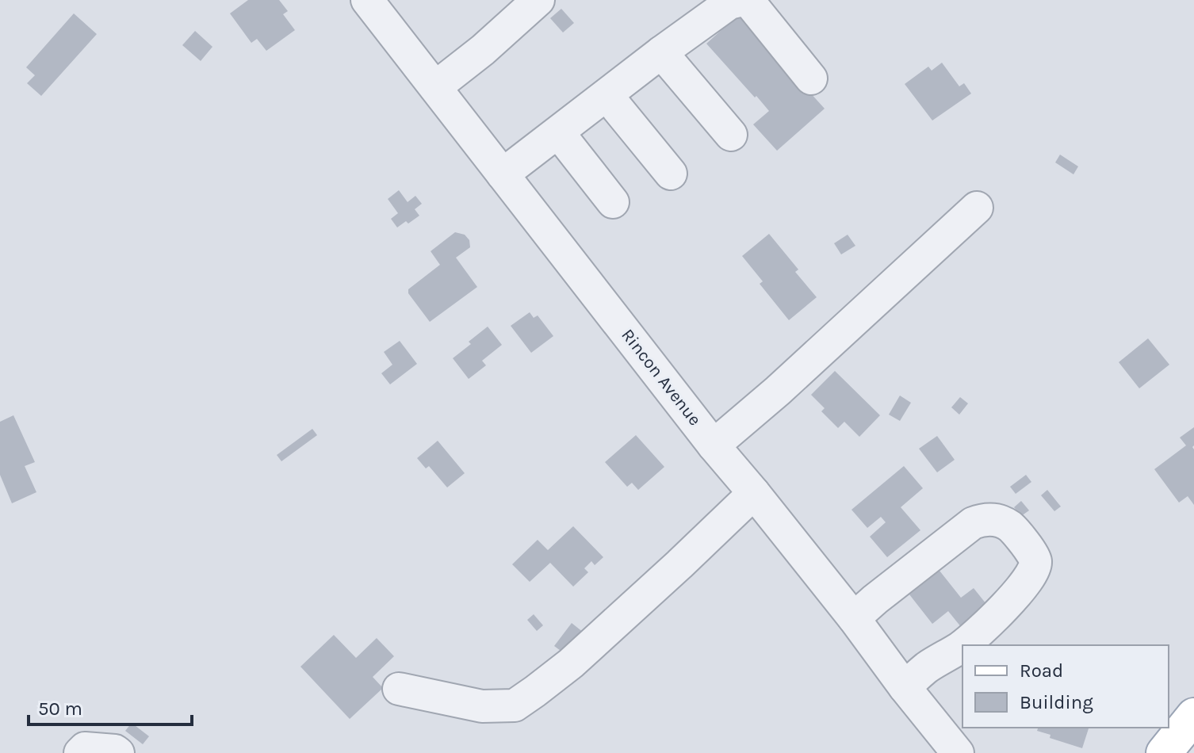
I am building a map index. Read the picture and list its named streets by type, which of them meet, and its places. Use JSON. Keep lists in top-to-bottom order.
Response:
{
  "streets": {
    "street": ["Rincon Avenue"]
  },
  "legend": ["Road", "Building"],
  "scale_bar": "50 m"
}
